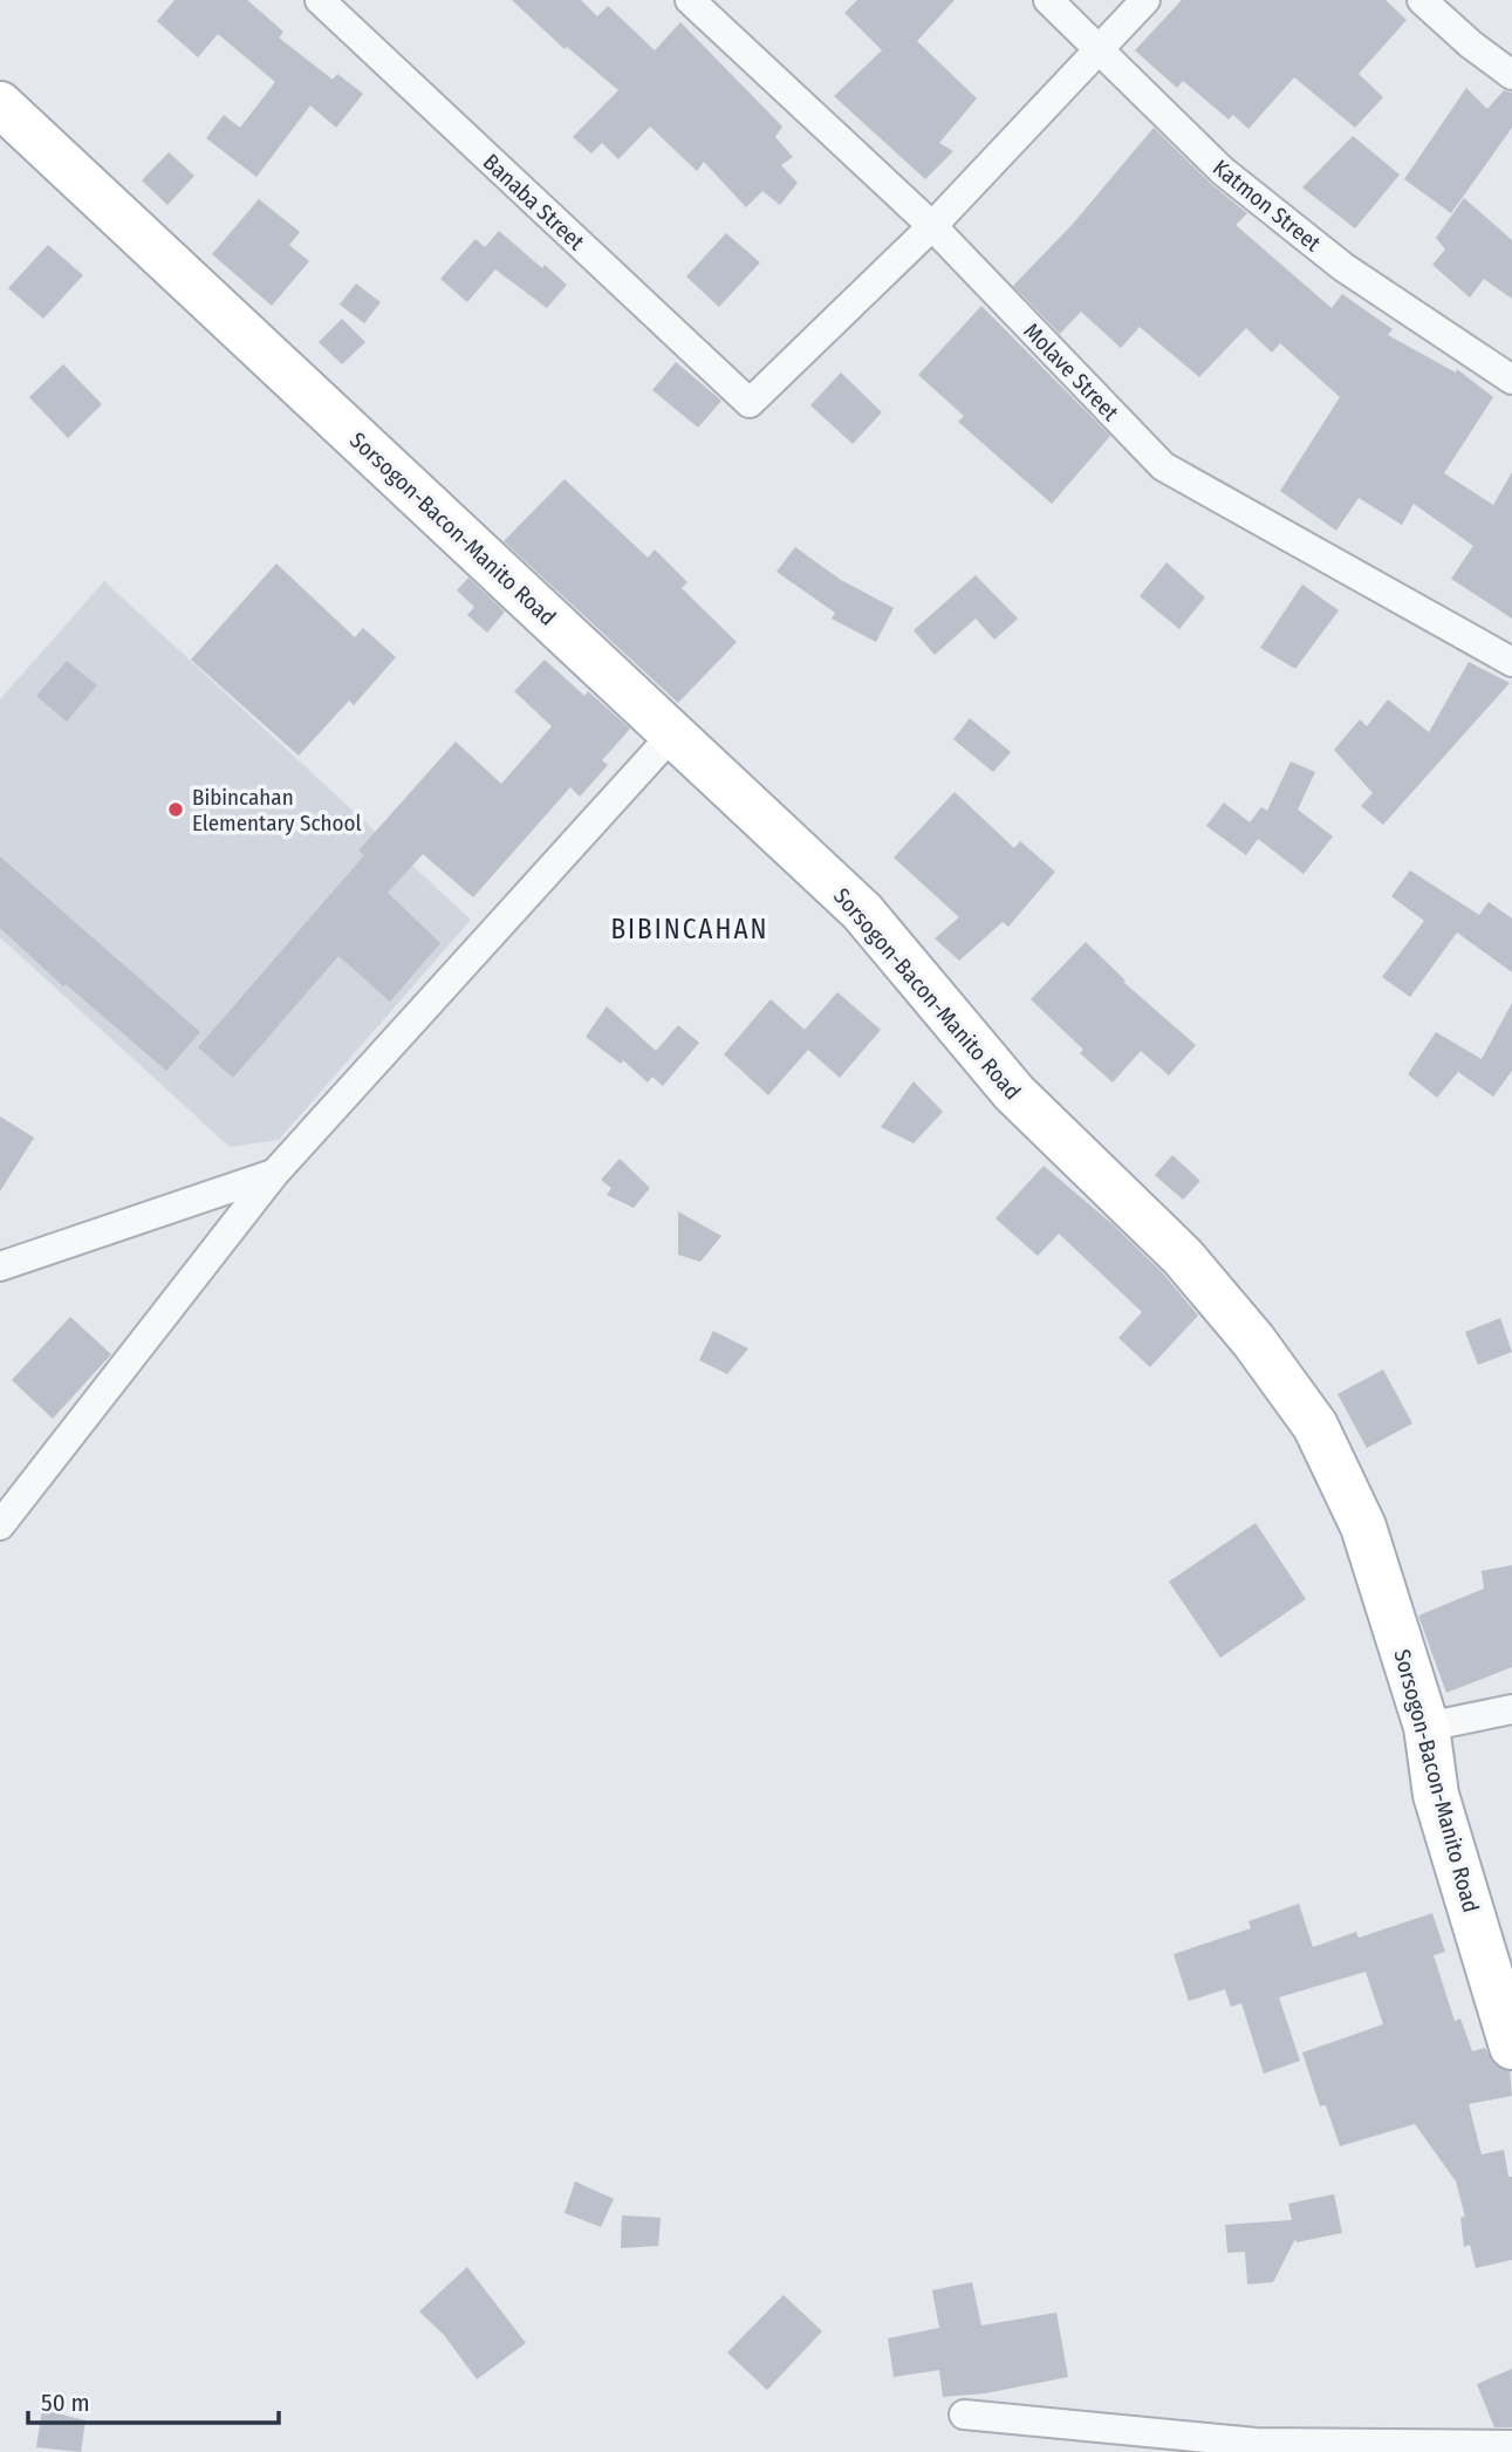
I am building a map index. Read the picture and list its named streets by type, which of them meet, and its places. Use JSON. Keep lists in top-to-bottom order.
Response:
{
  "streets": {
    "main road": ["Sorsogon-Bacon-Manito Road"],
    "street": ["Banaba Street", "Katmon Street", "Molave Street"]
  },
  "crossings": [
    ["Banaba Street", "Molave Street"]
  ],
  "districts": ["BIBINCAHAN"],
  "places": ["Bibincahan Elementary School"],
  "scale_bar": "50 m"
}
